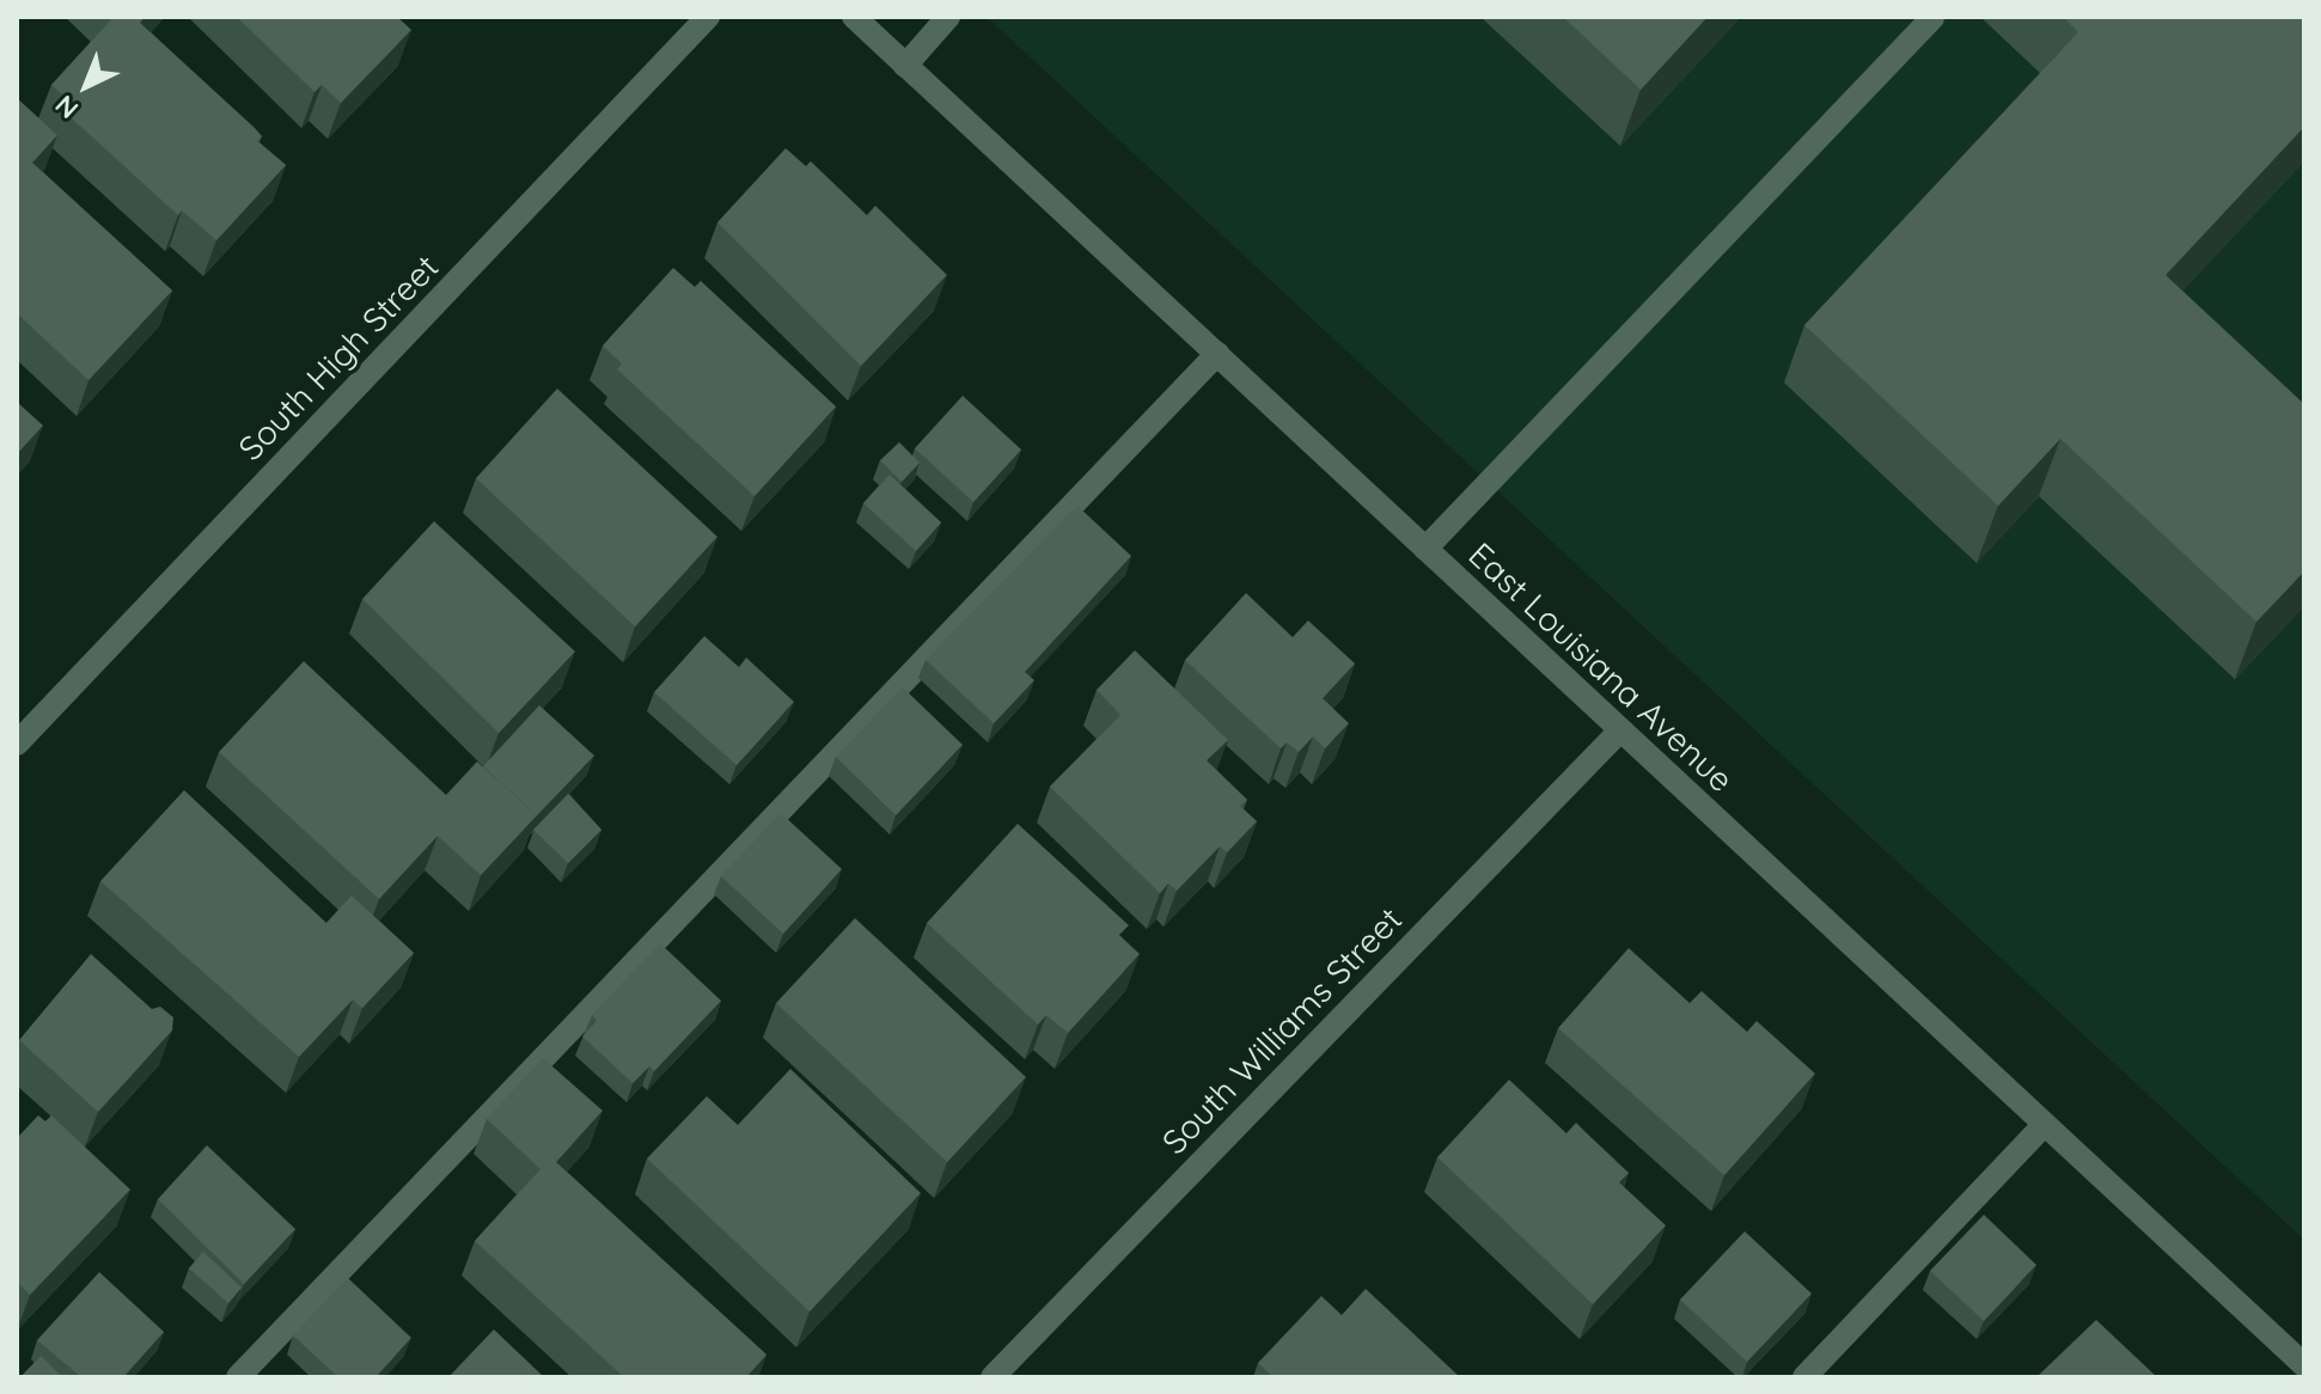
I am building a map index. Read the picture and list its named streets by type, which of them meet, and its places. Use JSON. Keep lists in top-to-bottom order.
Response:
{
  "streets": {
    "street": ["South High Street", "East Louisiana Avenue", "South Williams Street"]
  },
  "crossings": [
    ["East Louisiana Avenue", "South Williams Street"]
  ],
  "north": "bottom left"
}
